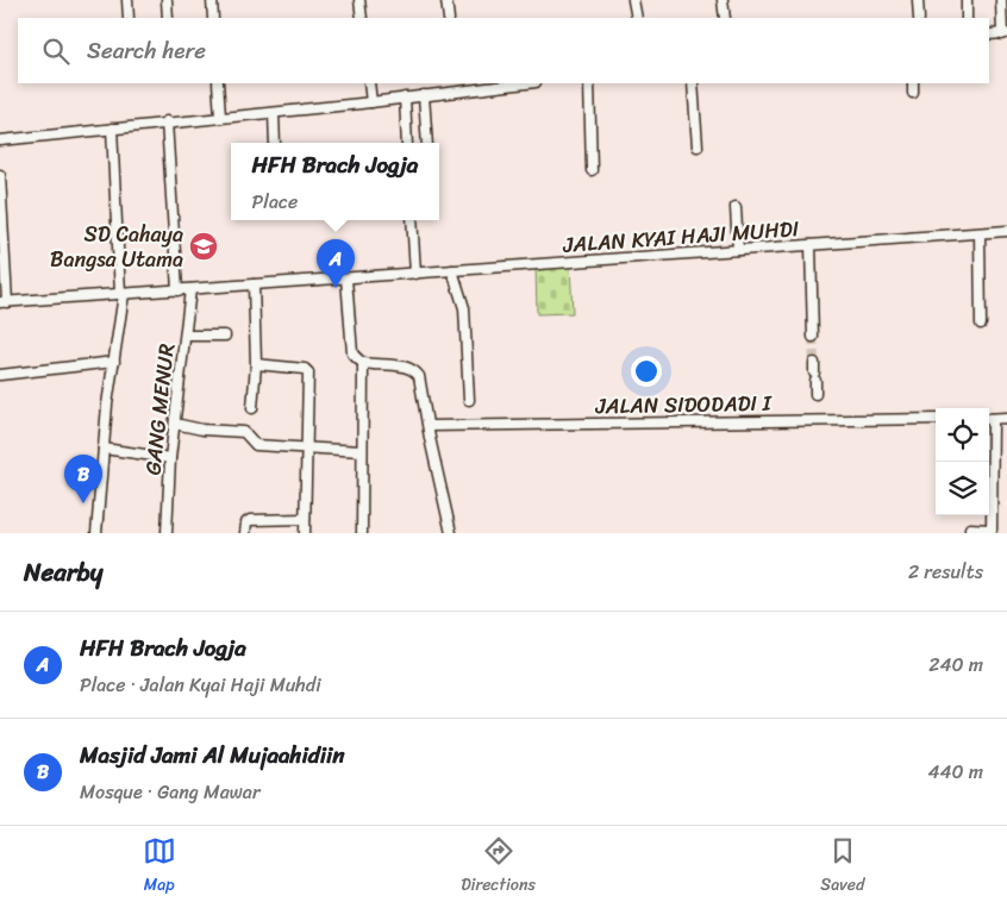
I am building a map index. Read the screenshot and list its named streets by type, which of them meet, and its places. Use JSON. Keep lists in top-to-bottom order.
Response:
{
  "streets": {
    "street": ["JALAN KYAI HAJI MUHDI", "JALAN SIDODADI I", "GANG MENUR"]
  },
  "crossings": [
    ["JALAN KYAI HAJI MUHDI", "GANG MENUR"]
  ],
  "places": {
    "school or university": ["SD Cahaya Bangsa Utama"]
  },
  "page": {
    "search": "Search here",
    "popup": ["HFH Brach Jogja", "Place"],
    "pins": ["A", "B"],
    "heading": ["Nearby", "2 results"],
    "list": [
      {
        "mark": "A",
        "name": "HFH Brach Jogja",
        "note": "Place · Jalan Kyai Haji Muhdi",
        "value": "240 m"
      },
      {
        "mark": "B",
        "name": "Masjid Jami Al Mujaahidiin",
        "note": "Mosque · Gang Mawar",
        "value": "440 m"
      }
    ],
    "nav": ["Map", "Directions", "Saved"]
  }
}
